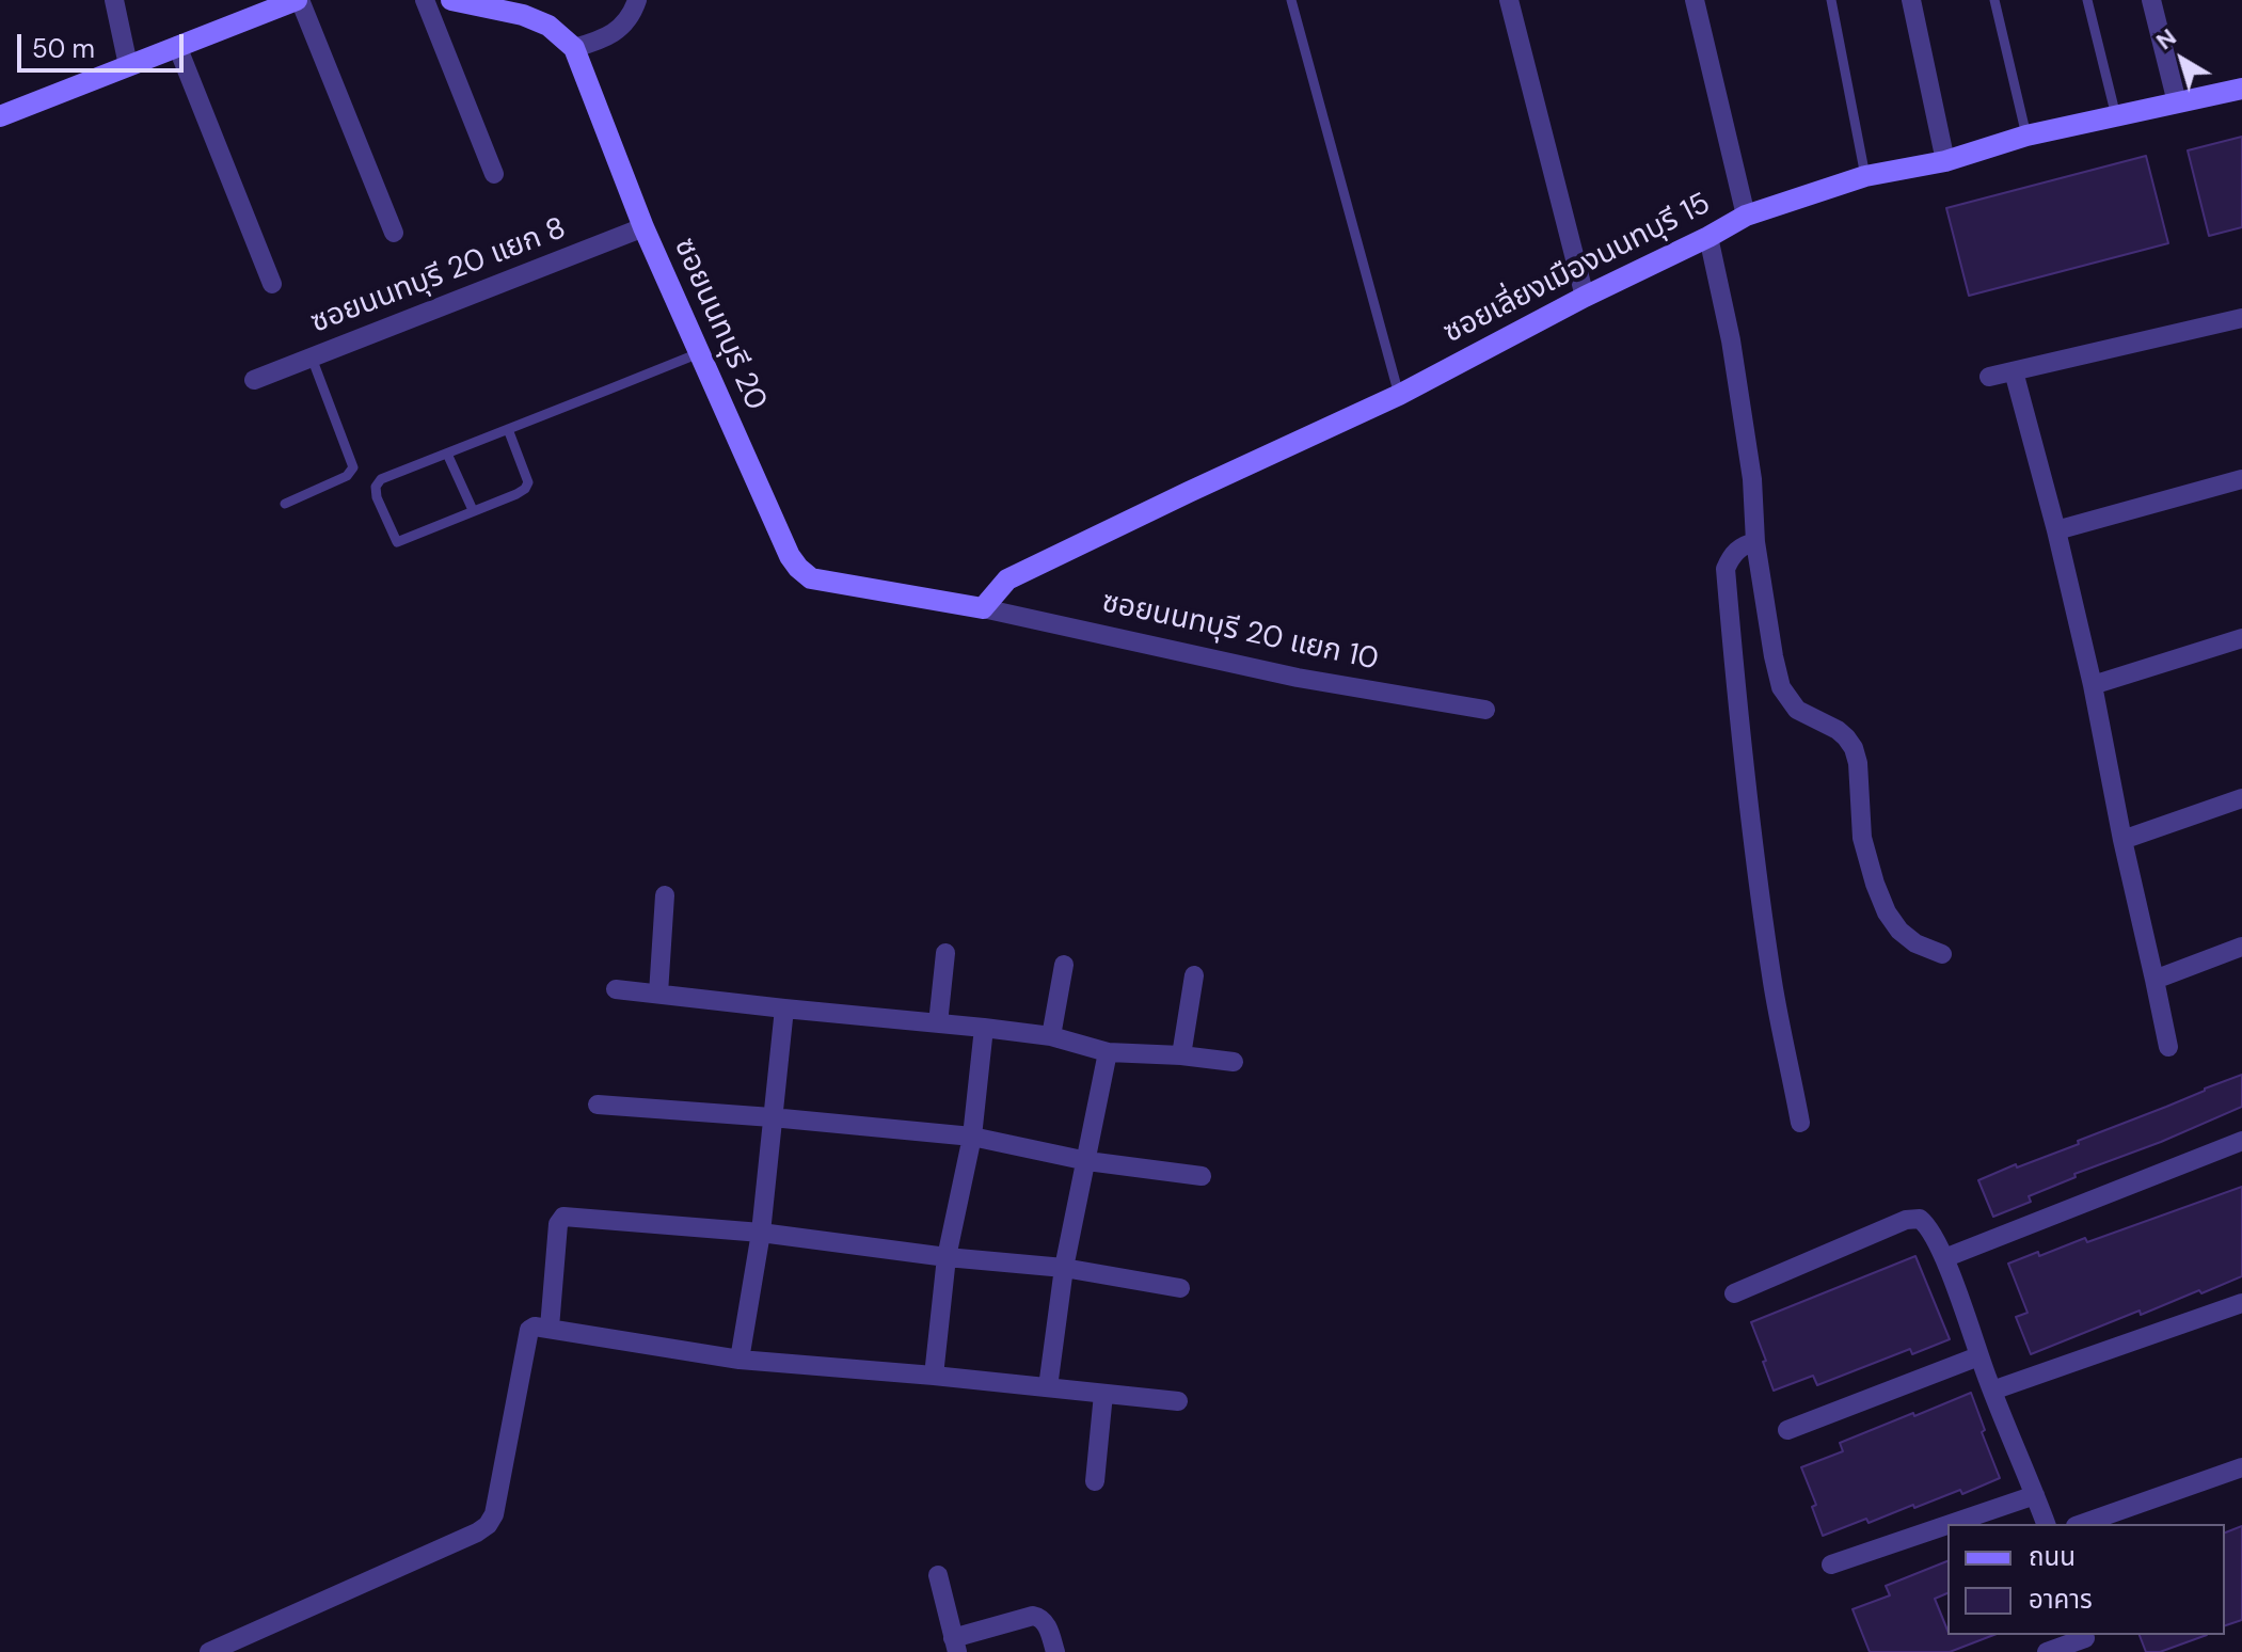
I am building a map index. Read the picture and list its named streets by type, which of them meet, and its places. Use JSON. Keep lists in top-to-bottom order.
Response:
{
  "streets": {
    "street": [
      "ซอยเลี่ยงเมืองนนทบุรี 15",
      "ซอยนนทบุรี 20 แยก 8",
      "ซอยนนทบุรี 20",
      "ซอยนนทบุรี 20 แยก 10"
    ]
  },
  "crossings": [
    ["ซอยเลี่ยงเมืองนนทบุรี 15", "ซอยนนทบุรี 20"],
    ["ซอยเลี่ยงเมืองนนทบุรี 15", "ซอยนนทบุรี 20 แยก 10"],
    ["ซอยนนทบุรี 20 แยก 8", "ซอยนนทบุรี 20"],
    ["ซอยนนทบุรี 20", "ซอยนนทบุรี 20 แยก 10"]
  ],
  "legend": ["ถนน", "อาคาร"],
  "scale_bar": "50 m",
  "north": "top left"
}
